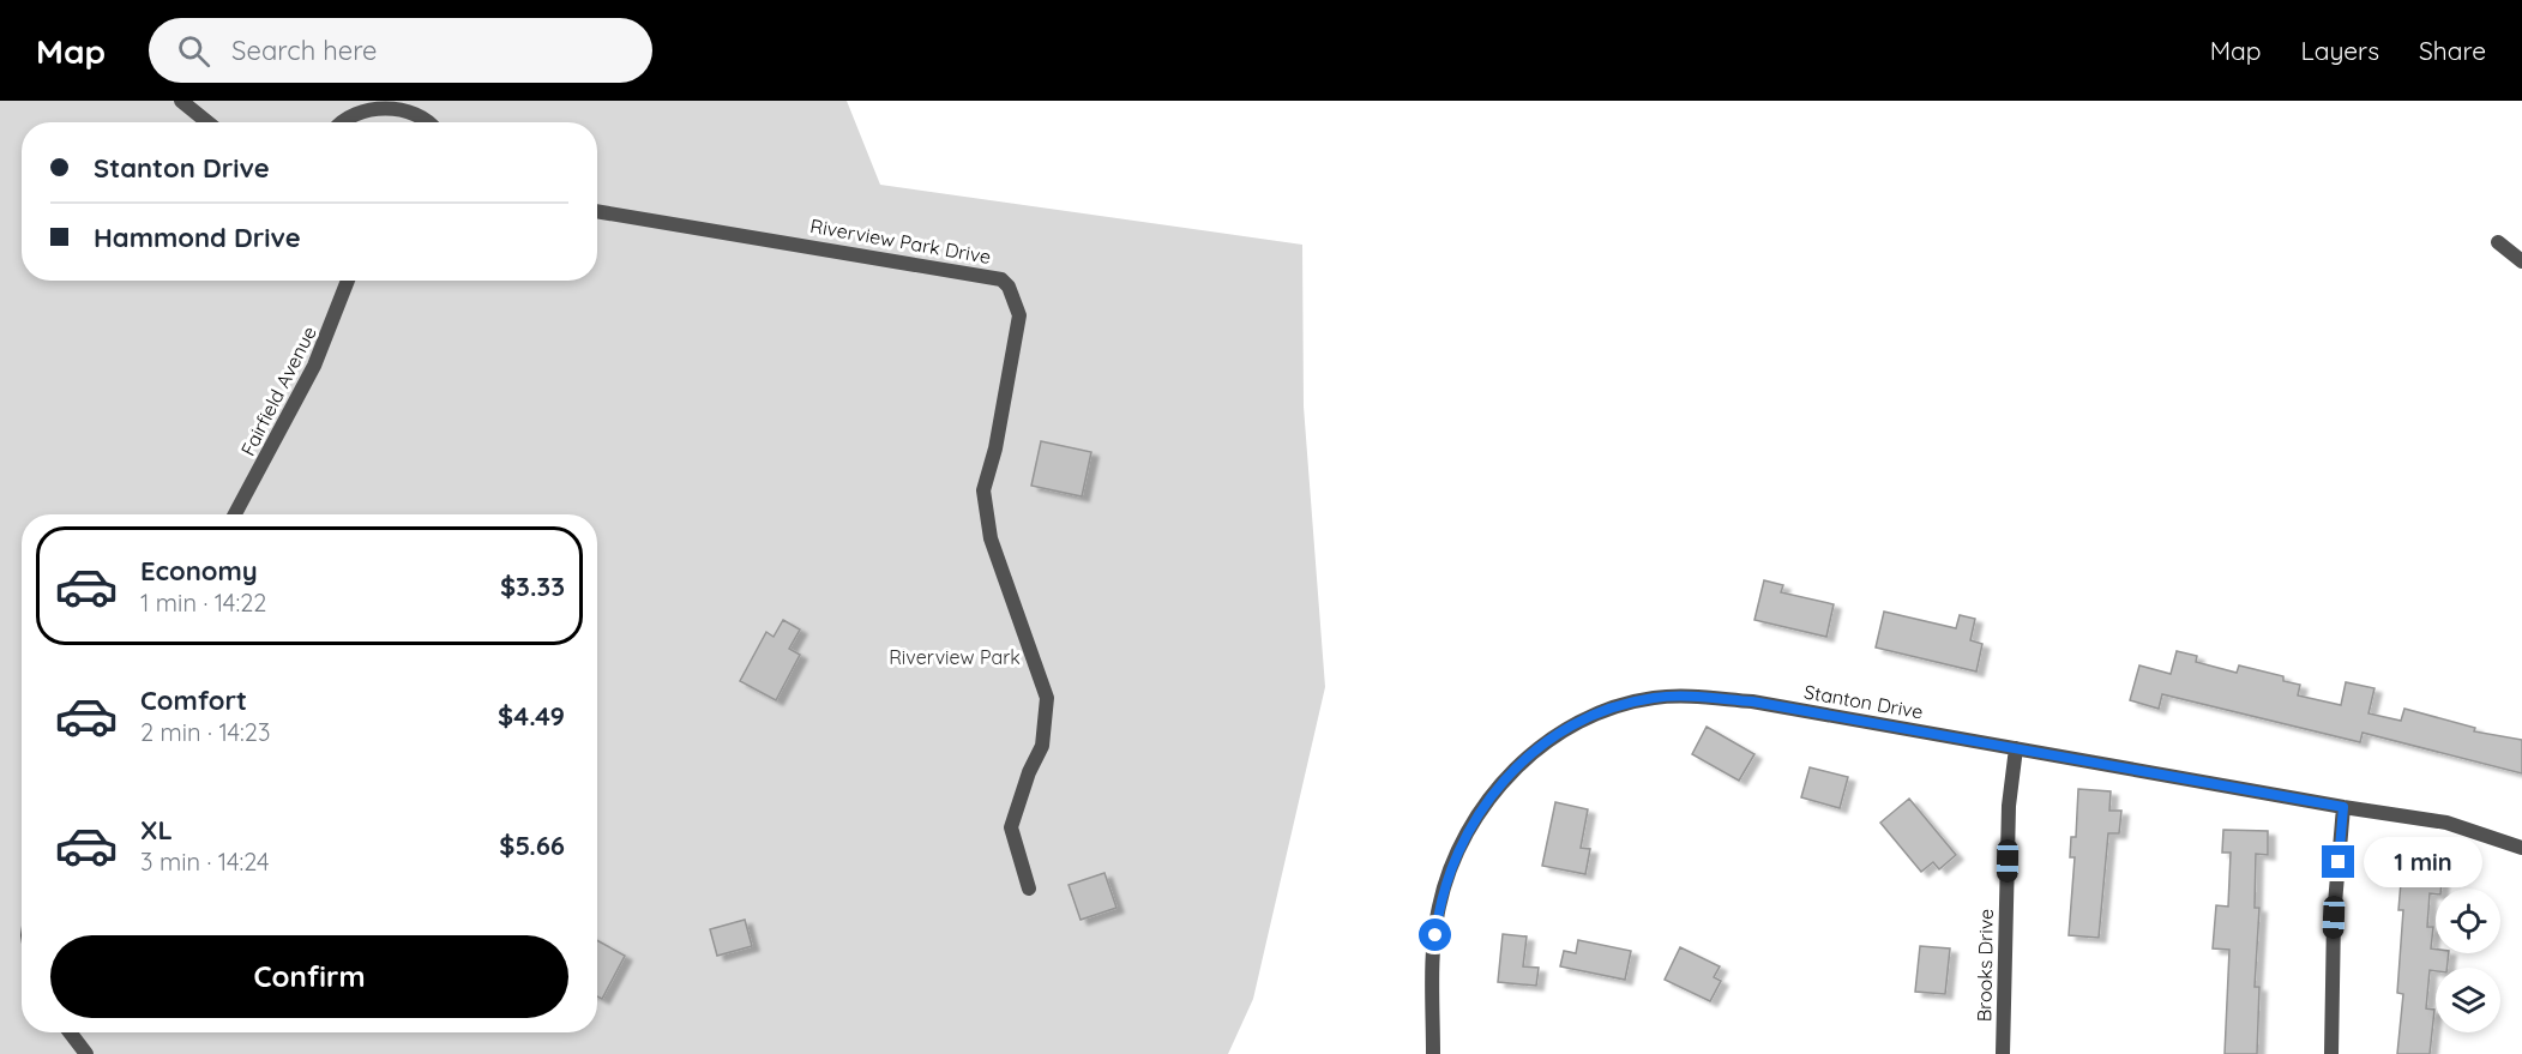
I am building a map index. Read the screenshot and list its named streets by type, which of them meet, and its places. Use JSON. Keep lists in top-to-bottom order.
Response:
{
  "streets": {
    "street": [
      "Riverview Park Drive",
      "Fairfield Avenue",
      "Stanton Drive",
      "Brooks Drive"
    ]
  },
  "crossings": [
    ["Stanton Drive", "Brooks Drive"]
  ],
  "parks": ["Riverview Park"],
  "page": {
    "header": "Map",
    "search": "Search here",
    "nav": ["Map", "Layers", "Share"],
    "banner": ["Stanton Drive", "Hammond Drive"],
    "list": [
      {
        "name": "Economy",
        "note": "1 min · 14:22",
        "value": "$3.33"
      },
      {
        "name": "Comfort",
        "note": "2 min · 14:23",
        "value": "$4.49"
      },
      {
        "name": "XL",
        "note": "3 min · 14:24",
        "value": "$5.66"
      }
    ],
    "bubble": "1 min",
    "buttons": "Confirm"
  }
}
